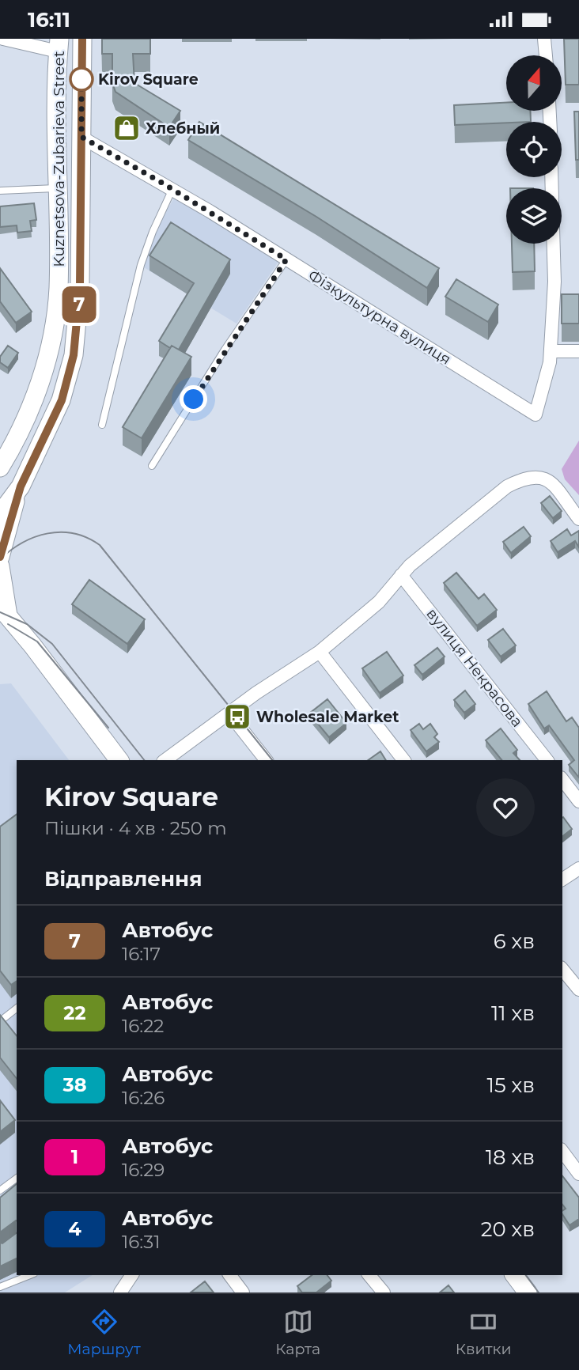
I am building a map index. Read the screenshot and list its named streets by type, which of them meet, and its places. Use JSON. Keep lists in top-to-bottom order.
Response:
{
  "streets": {
    "main road": ["Kuznetsova-Zubarieva Street"],
    "street": ["Фізкультурна вулиця", "вулиця Некрасова"]
  },
  "crossings": [
    ["Kuznetsova-Zubarieva Street", "Фізкультурна вулиця"]
  ],
  "places": {
    "other": ["Kirov Square"],
    "shop": ["Хлебный"],
    "bus stop": ["Wholesale Market"]
  },
  "lines": ["bus line 7"],
  "north": "top",
  "page": {
    "status": "16:11",
    "on_map": "7",
    "heading": [
      ["Kirov Square", "Пішки · 4 хв · 250 m"],
      "Відправлення"
    ],
    "list": [
      {
        "mark": "7",
        "name": "Автобус",
        "note": "16:17",
        "value": "6 хв"
      },
      {
        "mark": "22",
        "name": "Автобус",
        "note": "16:22",
        "value": "11 хв"
      },
      {
        "mark": "38",
        "name": "Автобус",
        "note": "16:26",
        "value": "15 хв"
      },
      {
        "mark": "1",
        "name": "Автобус",
        "note": "16:29",
        "value": "18 хв"
      },
      {
        "mark": "4",
        "name": "Автобус",
        "note": "16:31",
        "value": "20 хв"
      }
    ],
    "tabs": ["Маршрут", "Карта", "Квитки"]
  }
}
